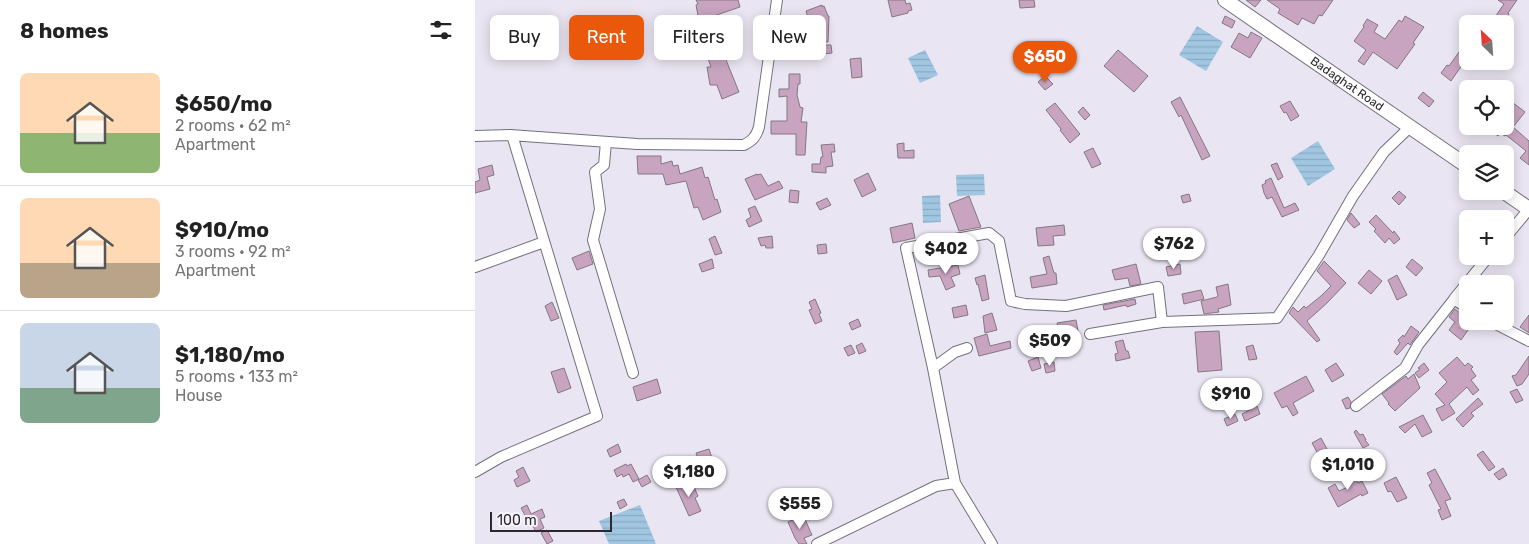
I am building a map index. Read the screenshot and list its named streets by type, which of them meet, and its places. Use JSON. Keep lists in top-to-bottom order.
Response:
{
  "streets": {
    "main road": ["Badaghat Road"]
  },
  "scale_bar": "100 m",
  "north": "top left",
  "page": {
    "heading": "8 homes",
    "map_buttons": ["+", "−"],
    "chip": [
      "Buy",
      "Rent",
      "Filters",
      "New"
    ],
    "price": [
      "$650",
      "$762",
      "$402",
      "$509",
      "$910",
      "$1,010",
      "$1,180",
      "$555"
    ],
    "list": [
      {
        "name": "$650/mo",
        "note": "2 rooms · 62 m² · Apartment"
      },
      {
        "name": "$910/mo",
        "note": "3 rooms · 92 m² · Apartment"
      },
      {
        "name": "$1,180/mo",
        "note": "5 rooms · 133 m² · House"
      }
    ],
    "scale": "100 m"
  }
}
